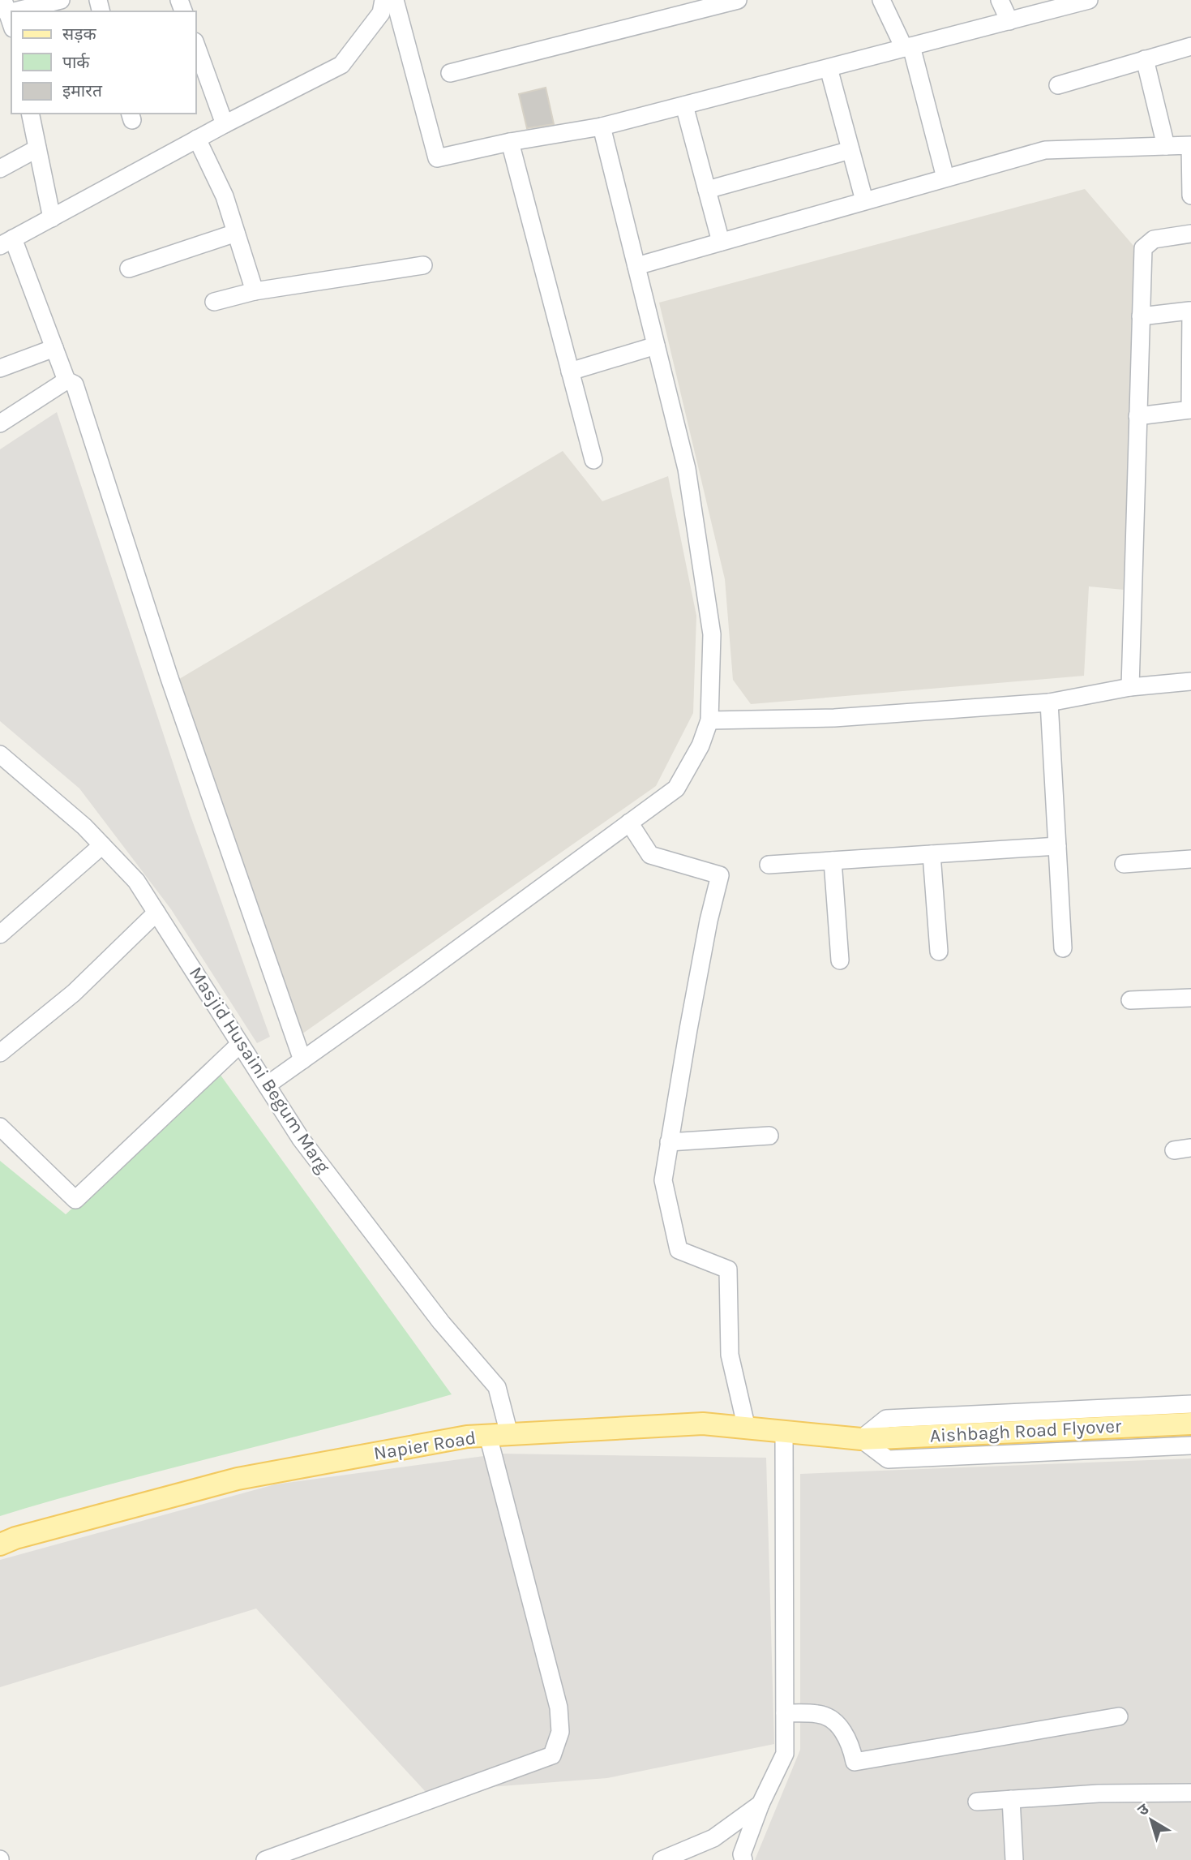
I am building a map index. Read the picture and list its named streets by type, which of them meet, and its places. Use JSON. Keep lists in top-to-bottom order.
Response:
{
  "streets": {
    "main road": ["Aishbagh Road Flyover", "Napier Road"],
    "street": ["Masjid Husaini Begum Marg"]
  },
  "crossings": [
    ["Masjid Husaini Begum Marg", "Napier Road"],
    ["Aishbagh Road Flyover", "Napier Road"]
  ],
  "legend": ["सड़क", "पार्क", "इमारत"],
  "north": "top left"
}
